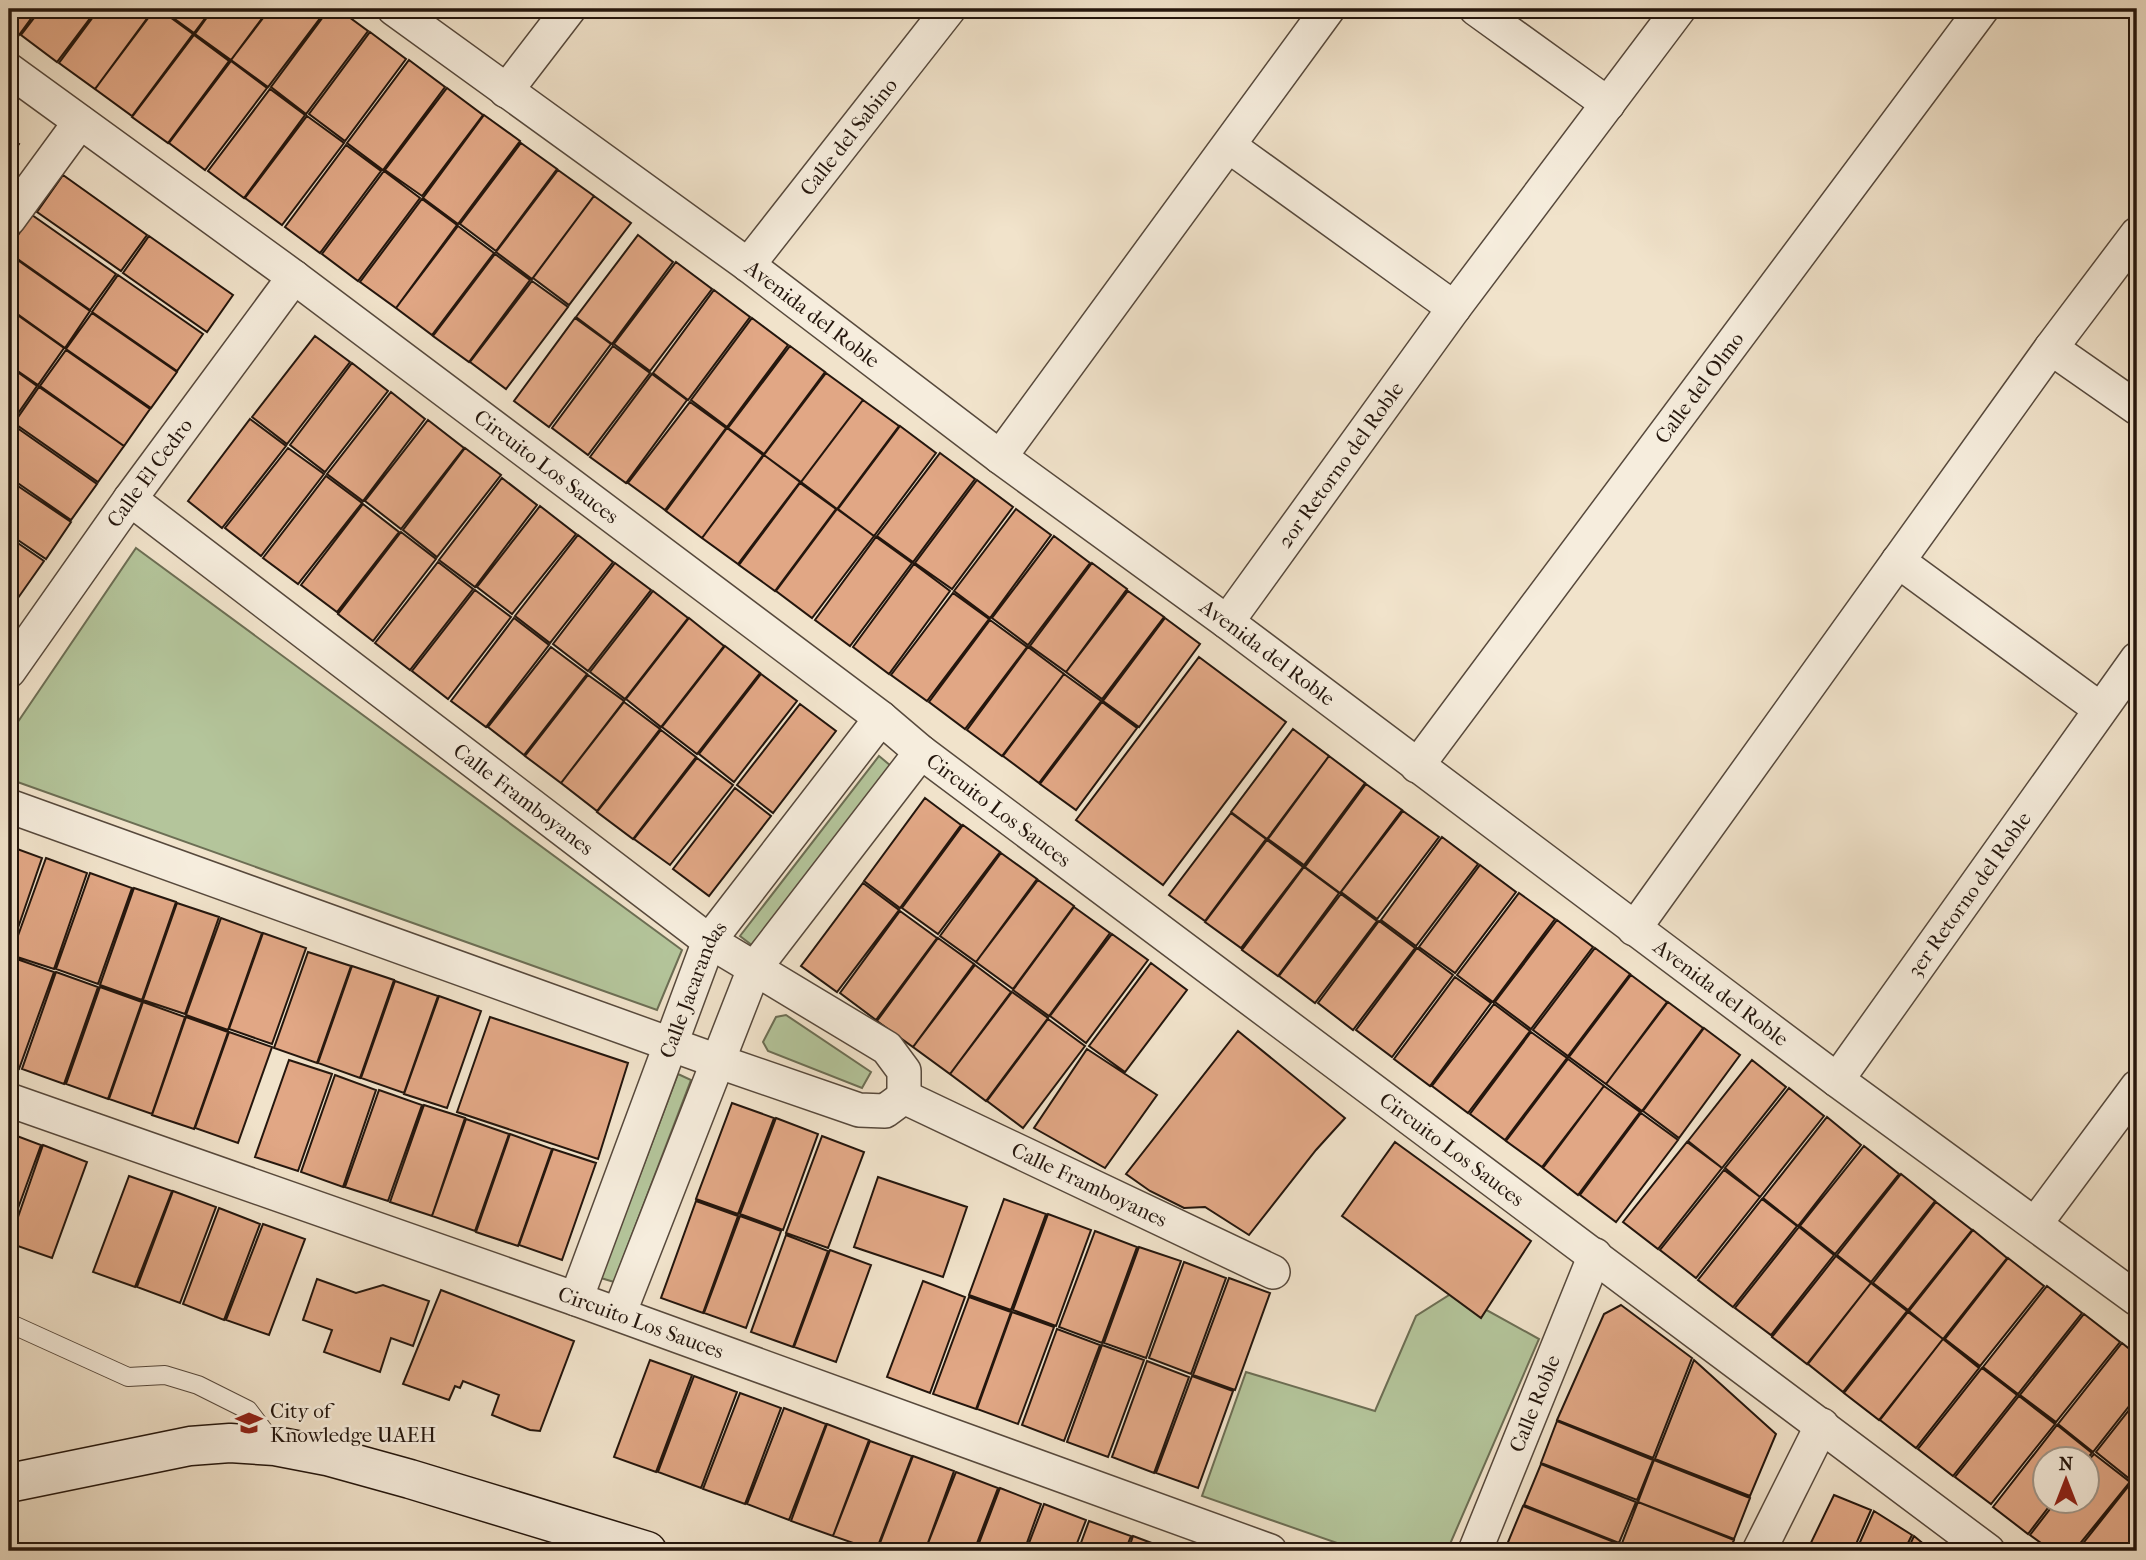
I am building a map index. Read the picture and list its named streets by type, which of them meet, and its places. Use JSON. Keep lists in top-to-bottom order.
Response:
{
  "streets": {
    "street": [
      "Calle del Sabino",
      "Avenida del Roble",
      "Calle del Olmo",
      "2or Retorno del Roble",
      "Circuito Los Sauces",
      "Calle El Cedro",
      "Calle Framboyanes",
      "3er Retorno del Roble",
      "Calle Jacarandas",
      "Calle Roble"
    ]
  },
  "crossings": [
    ["Calle del Sabino", "Avenida del Roble"],
    ["Avenida del Roble", "Calle del Olmo"],
    ["Avenida del Roble", "2or Retorno del Roble"],
    ["Avenida del Roble", "3er Retorno del Roble"],
    ["Circuito Los Sauces", "Calle El Cedro"],
    ["Circuito Los Sauces", "Calle Jacarandas"],
    ["Circuito Los Sauces", "Calle Roble"],
    ["Calle El Cedro", "Calle Framboyanes"],
    ["Calle Framboyanes", "Calle Jacarandas"]
  ],
  "places": {
    "school or university": ["City of Knowledge UAEH"]
  },
  "north": "top"
}
